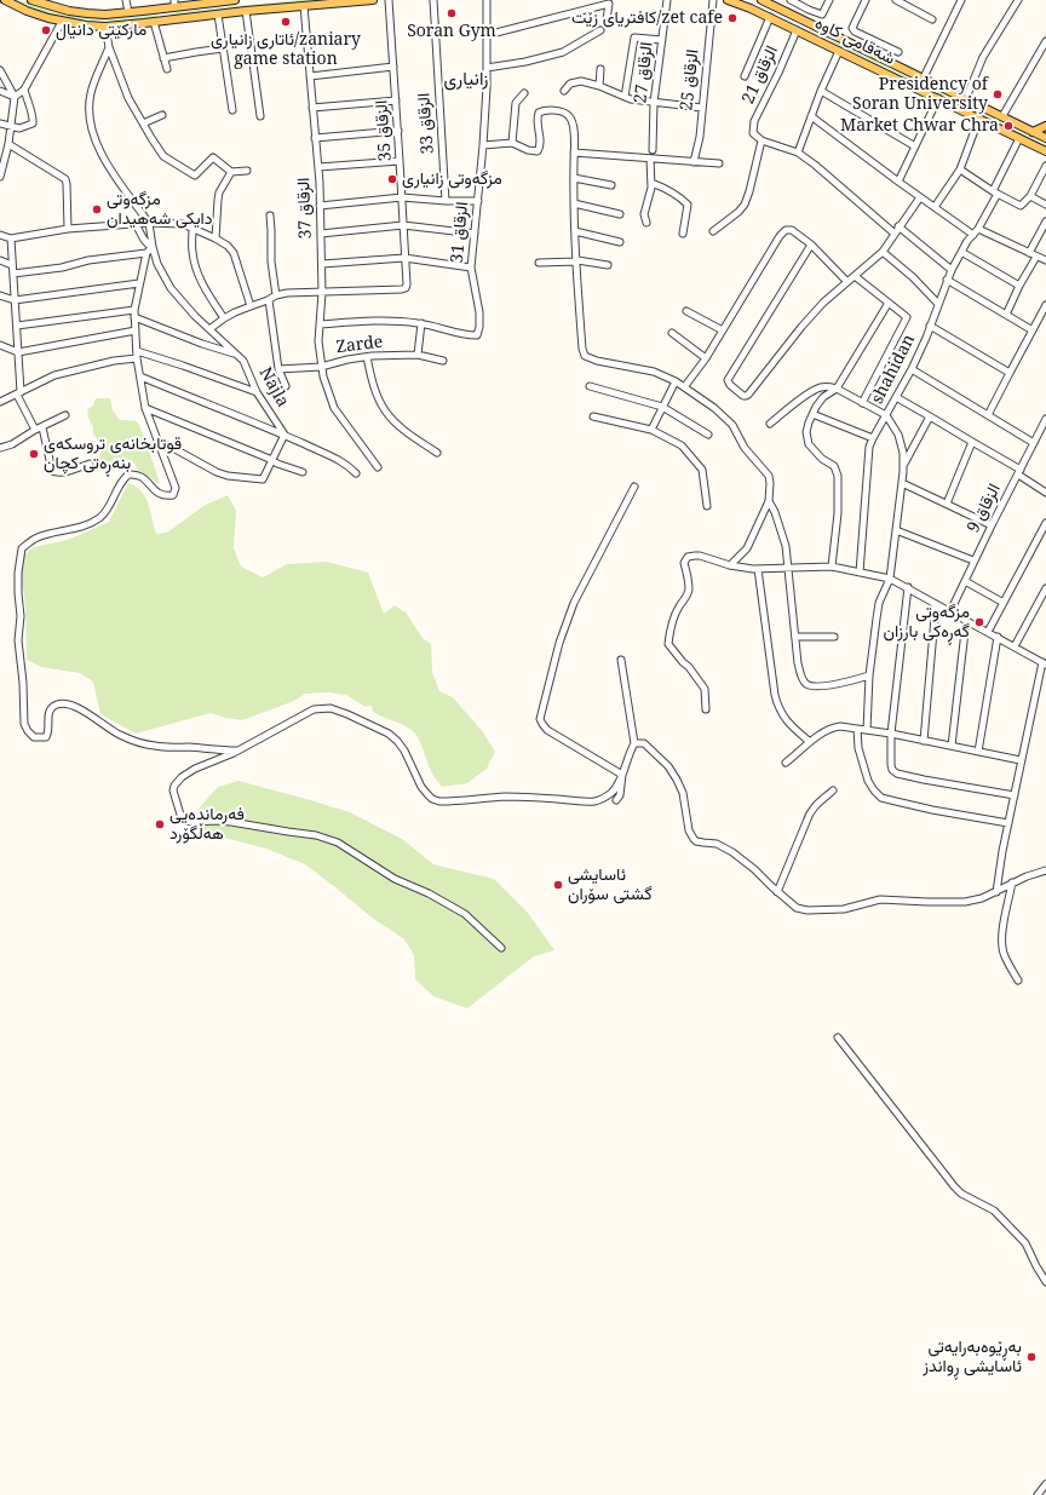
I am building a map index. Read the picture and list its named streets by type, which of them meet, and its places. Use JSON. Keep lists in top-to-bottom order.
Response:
{
  "streets": {
    "main road": ["شەقامی کاوە"],
    "street": [
      "الزقاق 27",
      "الزقاق 21",
      "الزقاق 25",
      "الزقاق 33",
      "الزقاق 35",
      "الزقاق 37",
      "الزقاق 31",
      "Zarde",
      "shahidan",
      "Najla",
      "الزقاق 9"
    ]
  },
  "crossings": [
    ["شەقامی کاوە", "الزقاق 21"],
    ["شەقامی کاوە", "shahidan"],
    ["الزقاق 35", "الزقاق 37"],
    ["الزقاق 37", "الزقاق 31"],
    ["الزقاق 37", "Zarde"]
  ],
  "districts": ["زانیاری"],
  "places": [
    "Soran Gym",
    "کافتریای زێت/zet cafe",
    "ئاتاری زانیاری/zaniary game station",
    "مارکێتی دانیال",
    "Presidency of Soran University",
    "Market Chwar Chra",
    "مزگەوتی زانیاری",
    "مزگەوتی دایکی شەهیدان",
    "قوتابخانەی تروسکەی بنەڕەتی کچان",
    "مزگەوتی گەڕەکی بارزان",
    "فەرماندەیی هەڵگۆرد",
    "ئاسایشی گشتی سۆران",
    "بەڕێوەبەرایەتی ئاسایشی ڕواندز"
  ]
}
